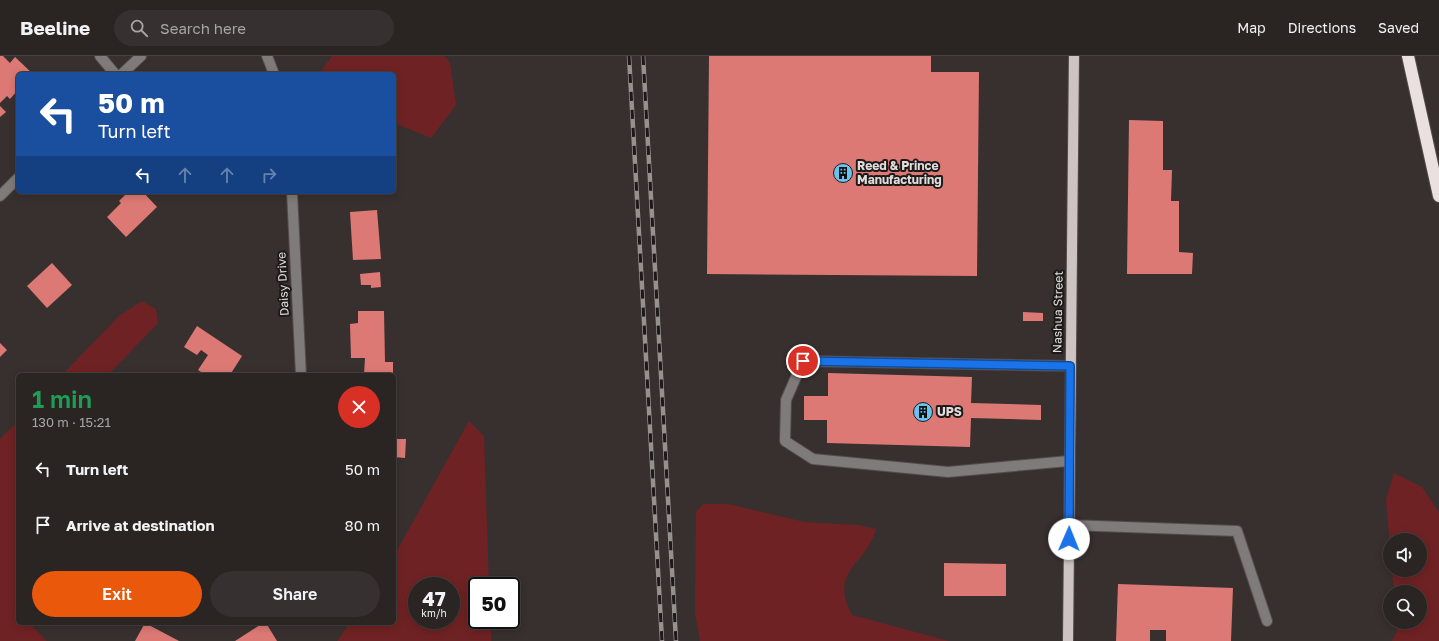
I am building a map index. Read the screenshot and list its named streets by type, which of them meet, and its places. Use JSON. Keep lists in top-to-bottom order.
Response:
{
  "streets": {
    "main road": ["Nashua Street"],
    "street": ["Daisy Drive"]
  },
  "places": {
    "building": ["Reed & Prince Manufacturing", "UPS"]
  },
  "page": {
    "header": "Beeline",
    "search": "Search here",
    "nav": ["Map", "Directions", "Saved"],
    "turn": ["50 m", "Turn left"],
    "heading": ["1 min", "130 m · 15:21"],
    "list": [
      {
        "name": "Turn left",
        "value": "50 m"
      },
      {
        "name": "Arrive at destination",
        "value": "80 m"
      }
    ],
    "buttons": ["Exit", "Share"],
    "speed": "47 km/h",
    "limit": "50"
  }
}
